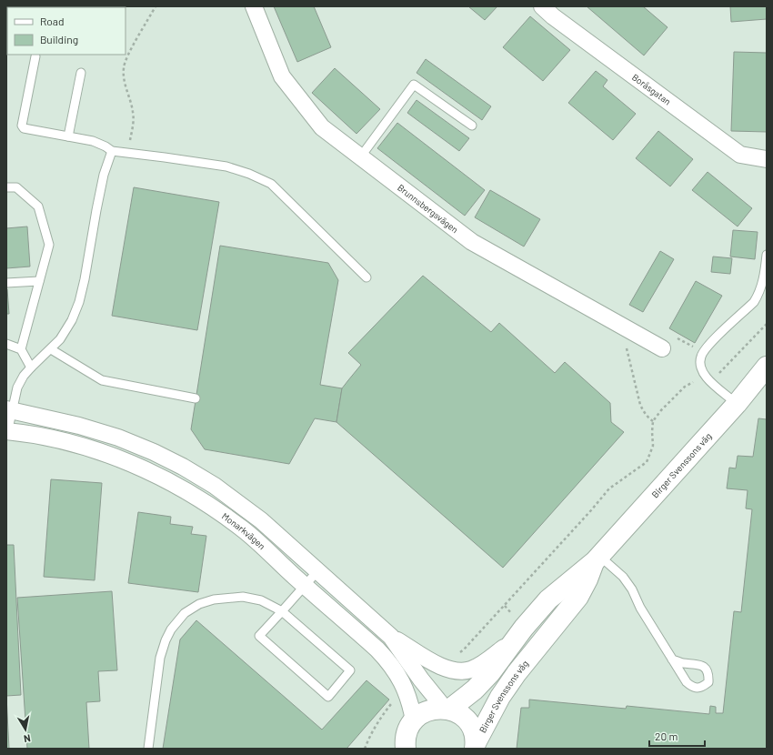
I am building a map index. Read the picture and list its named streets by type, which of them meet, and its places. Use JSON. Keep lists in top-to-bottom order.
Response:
{
  "streets": {
    "street": [
      "Boråsgatan",
      "Brunnsbergsvägen",
      "Birger Svenssons väg",
      "Monarkvägen"
    ]
  },
  "crossings": [
    ["Birger Svenssons väg", "Monarkvägen"]
  ],
  "legend": ["Road", "Building"],
  "scale_bar": "20 m",
  "north": "bottom"
}
